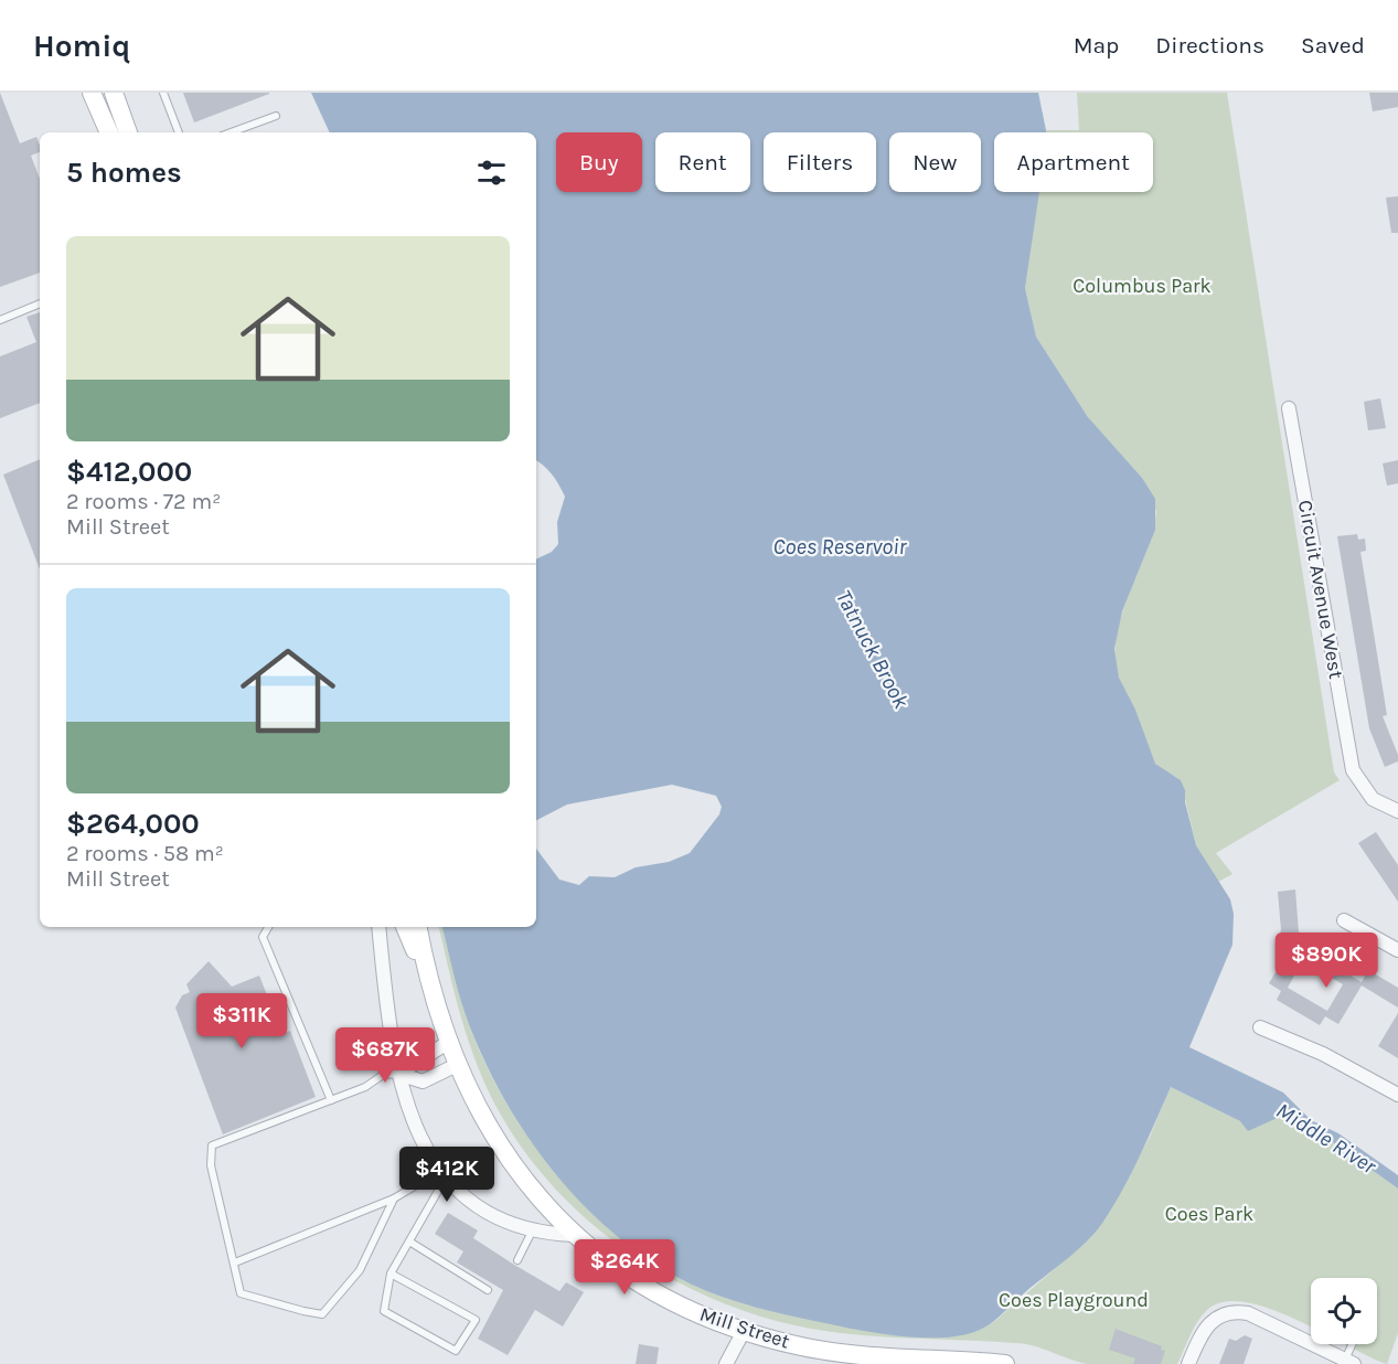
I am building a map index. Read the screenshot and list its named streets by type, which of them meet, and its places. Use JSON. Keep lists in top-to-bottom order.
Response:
{
  "streets": {
    "main road": ["Mill Street"],
    "street": ["Circuit Avenue West"]
  },
  "water": ["Coes Reservoir", "Tatnuck Brook", "Middle River"],
  "parks": ["Columbus Park", "Coes Park", "Coes Playground"],
  "page": {
    "header": "Homiq",
    "nav": ["Map", "Directions", "Saved"],
    "chip": [
      "Buy",
      "Rent",
      "Filters",
      "New",
      "Apartment"
    ],
    "heading": "5 homes",
    "list": [
      {
        "name": "$412,000",
        "note": "2 rooms · 72 m² · Mill Street"
      },
      {
        "name": "$264,000",
        "note": "2 rooms · 58 m² · Mill Street"
      }
    ],
    "price": [
      "$890K",
      "$311K",
      "$687K",
      "$412K",
      "$264K"
    ]
  }
}
